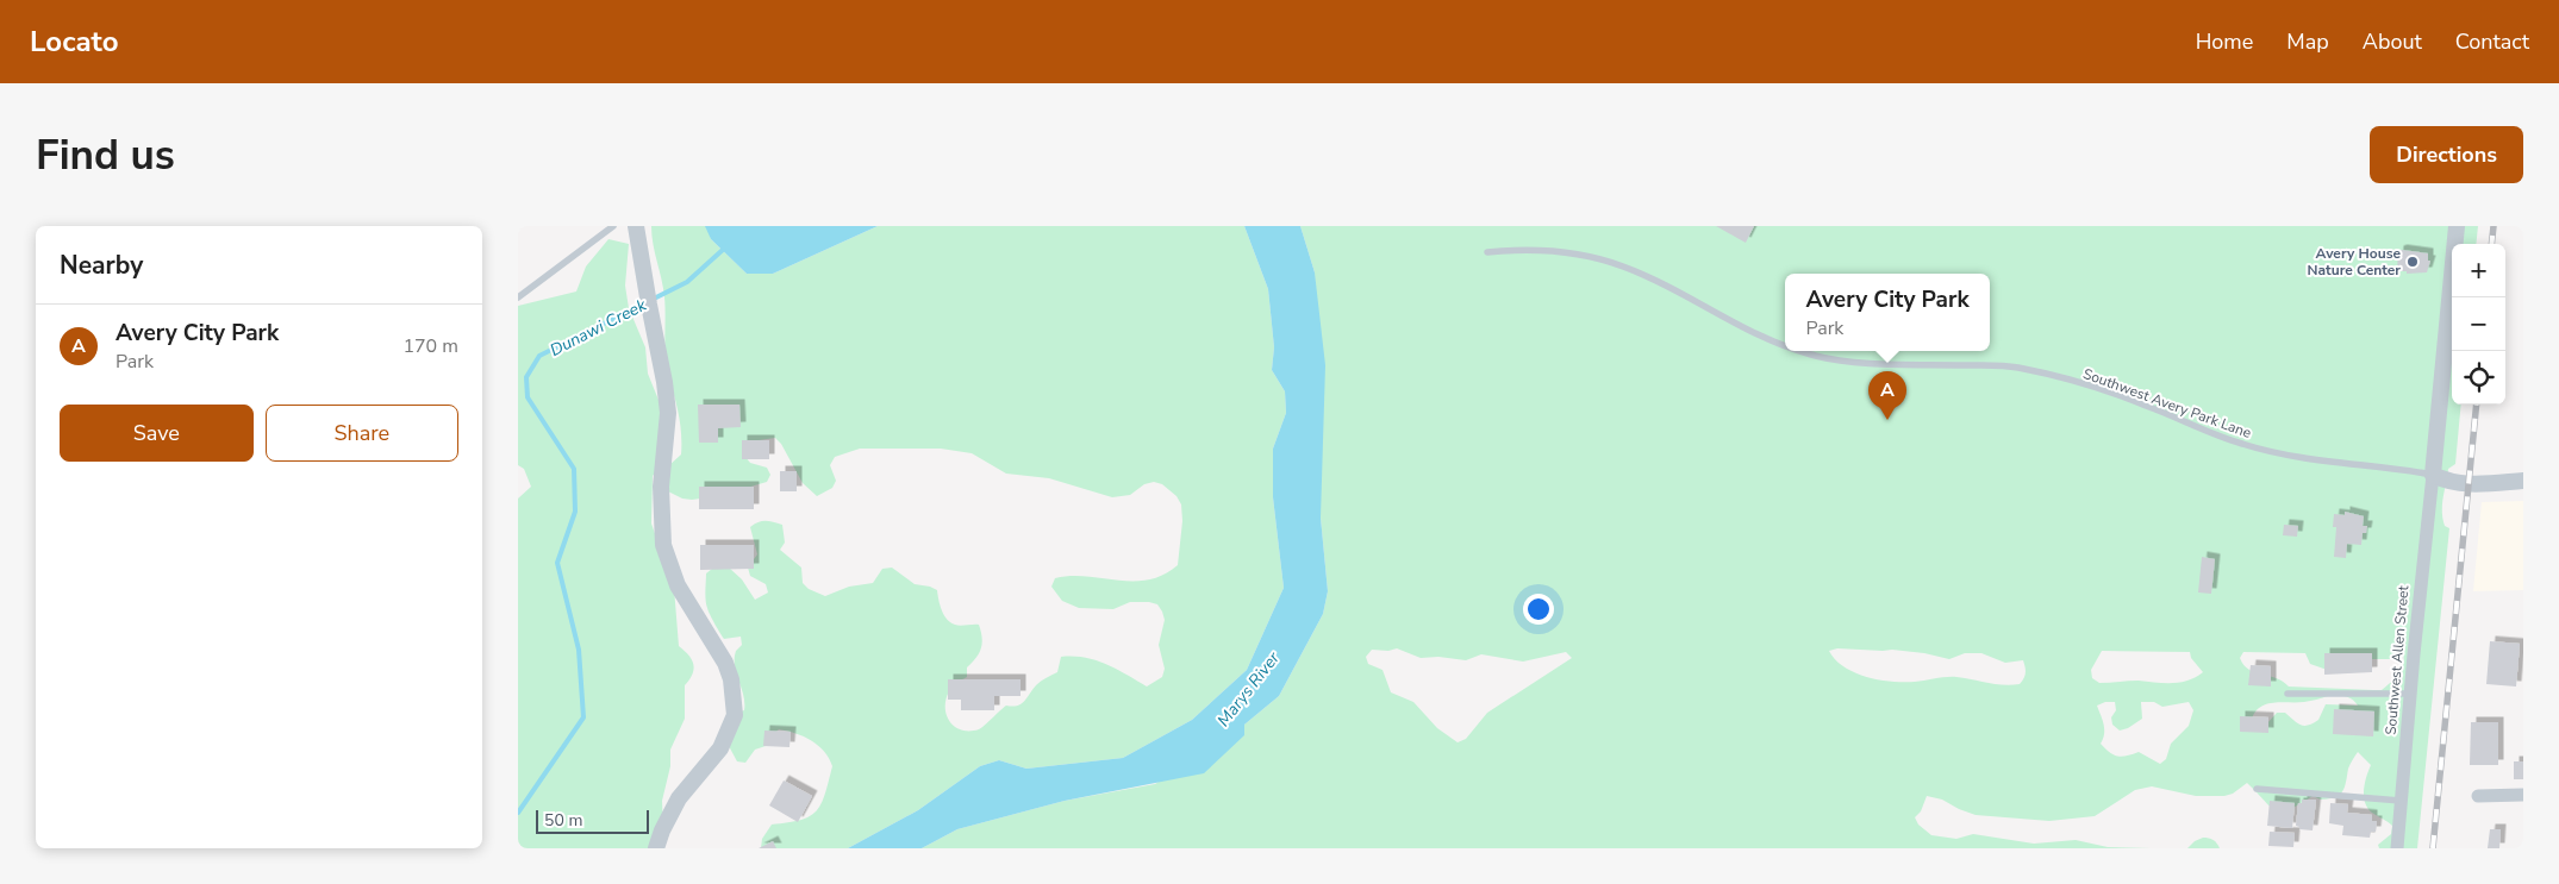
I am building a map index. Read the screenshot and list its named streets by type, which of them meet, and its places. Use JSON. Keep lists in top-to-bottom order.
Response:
{
  "streets": {
    "street": ["Southwest Allen Street"],
    "lane": ["Southwest Avery Park Lane"]
  },
  "crossings": [
    ["Southwest Avery Park Lane", "Southwest Allen Street"]
  ],
  "water": ["Dunawi Creek", "Marys River"],
  "places": ["Avery House Nature Center"],
  "scale_bar": "50 m",
  "page": {
    "header": "Locato",
    "nav": [
      "Home",
      "Map",
      "About",
      "Contact"
    ],
    "buttons": [
      "Directions",
      ["Save", "Share"]
    ],
    "title": "Find us",
    "heading": "Nearby",
    "map_buttons": ["+", "−"],
    "popup": ["Avery City Park", "Park"],
    "list": [
      {
        "mark": "A",
        "name": "Avery City Park",
        "note": "Park",
        "value": "170 m"
      }
    ],
    "pins": "A",
    "scale": "50 m"
  }
}
